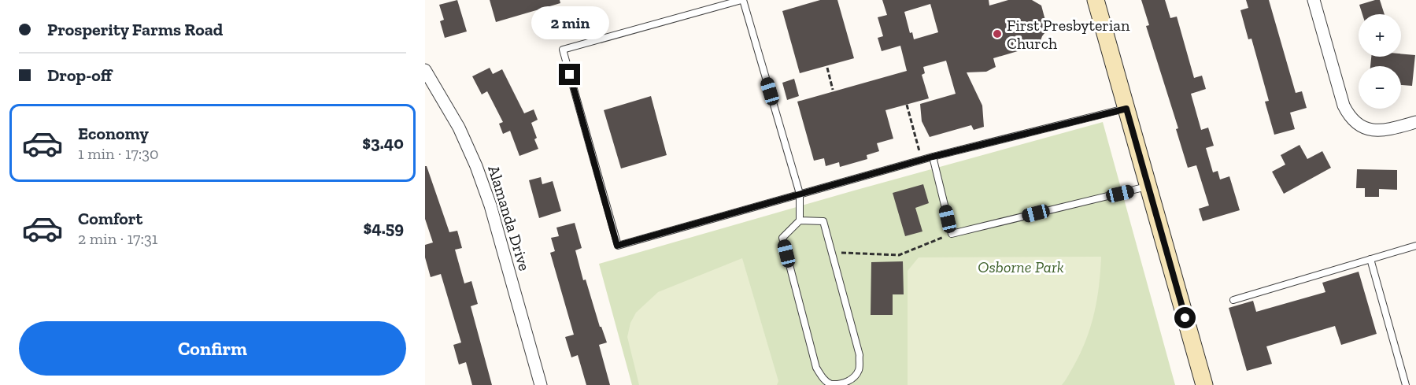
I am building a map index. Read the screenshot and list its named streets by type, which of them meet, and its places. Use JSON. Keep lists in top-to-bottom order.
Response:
{
  "streets": {
    "street": ["Alamanda Drive"]
  },
  "parks": ["Osborne Park"],
  "places": ["First Presbyterian Church"],
  "page": {
    "banner": ["Prosperity Farms Road", "Drop-off"],
    "bubble": "2 min",
    "map_buttons": ["+", "−"],
    "list": [
      {
        "name": "Economy",
        "note": "1 min · 17:30",
        "value": "$3.40"
      },
      {
        "name": "Comfort",
        "note": "2 min · 17:31",
        "value": "$4.59"
      }
    ],
    "buttons": "Confirm"
  }
}
